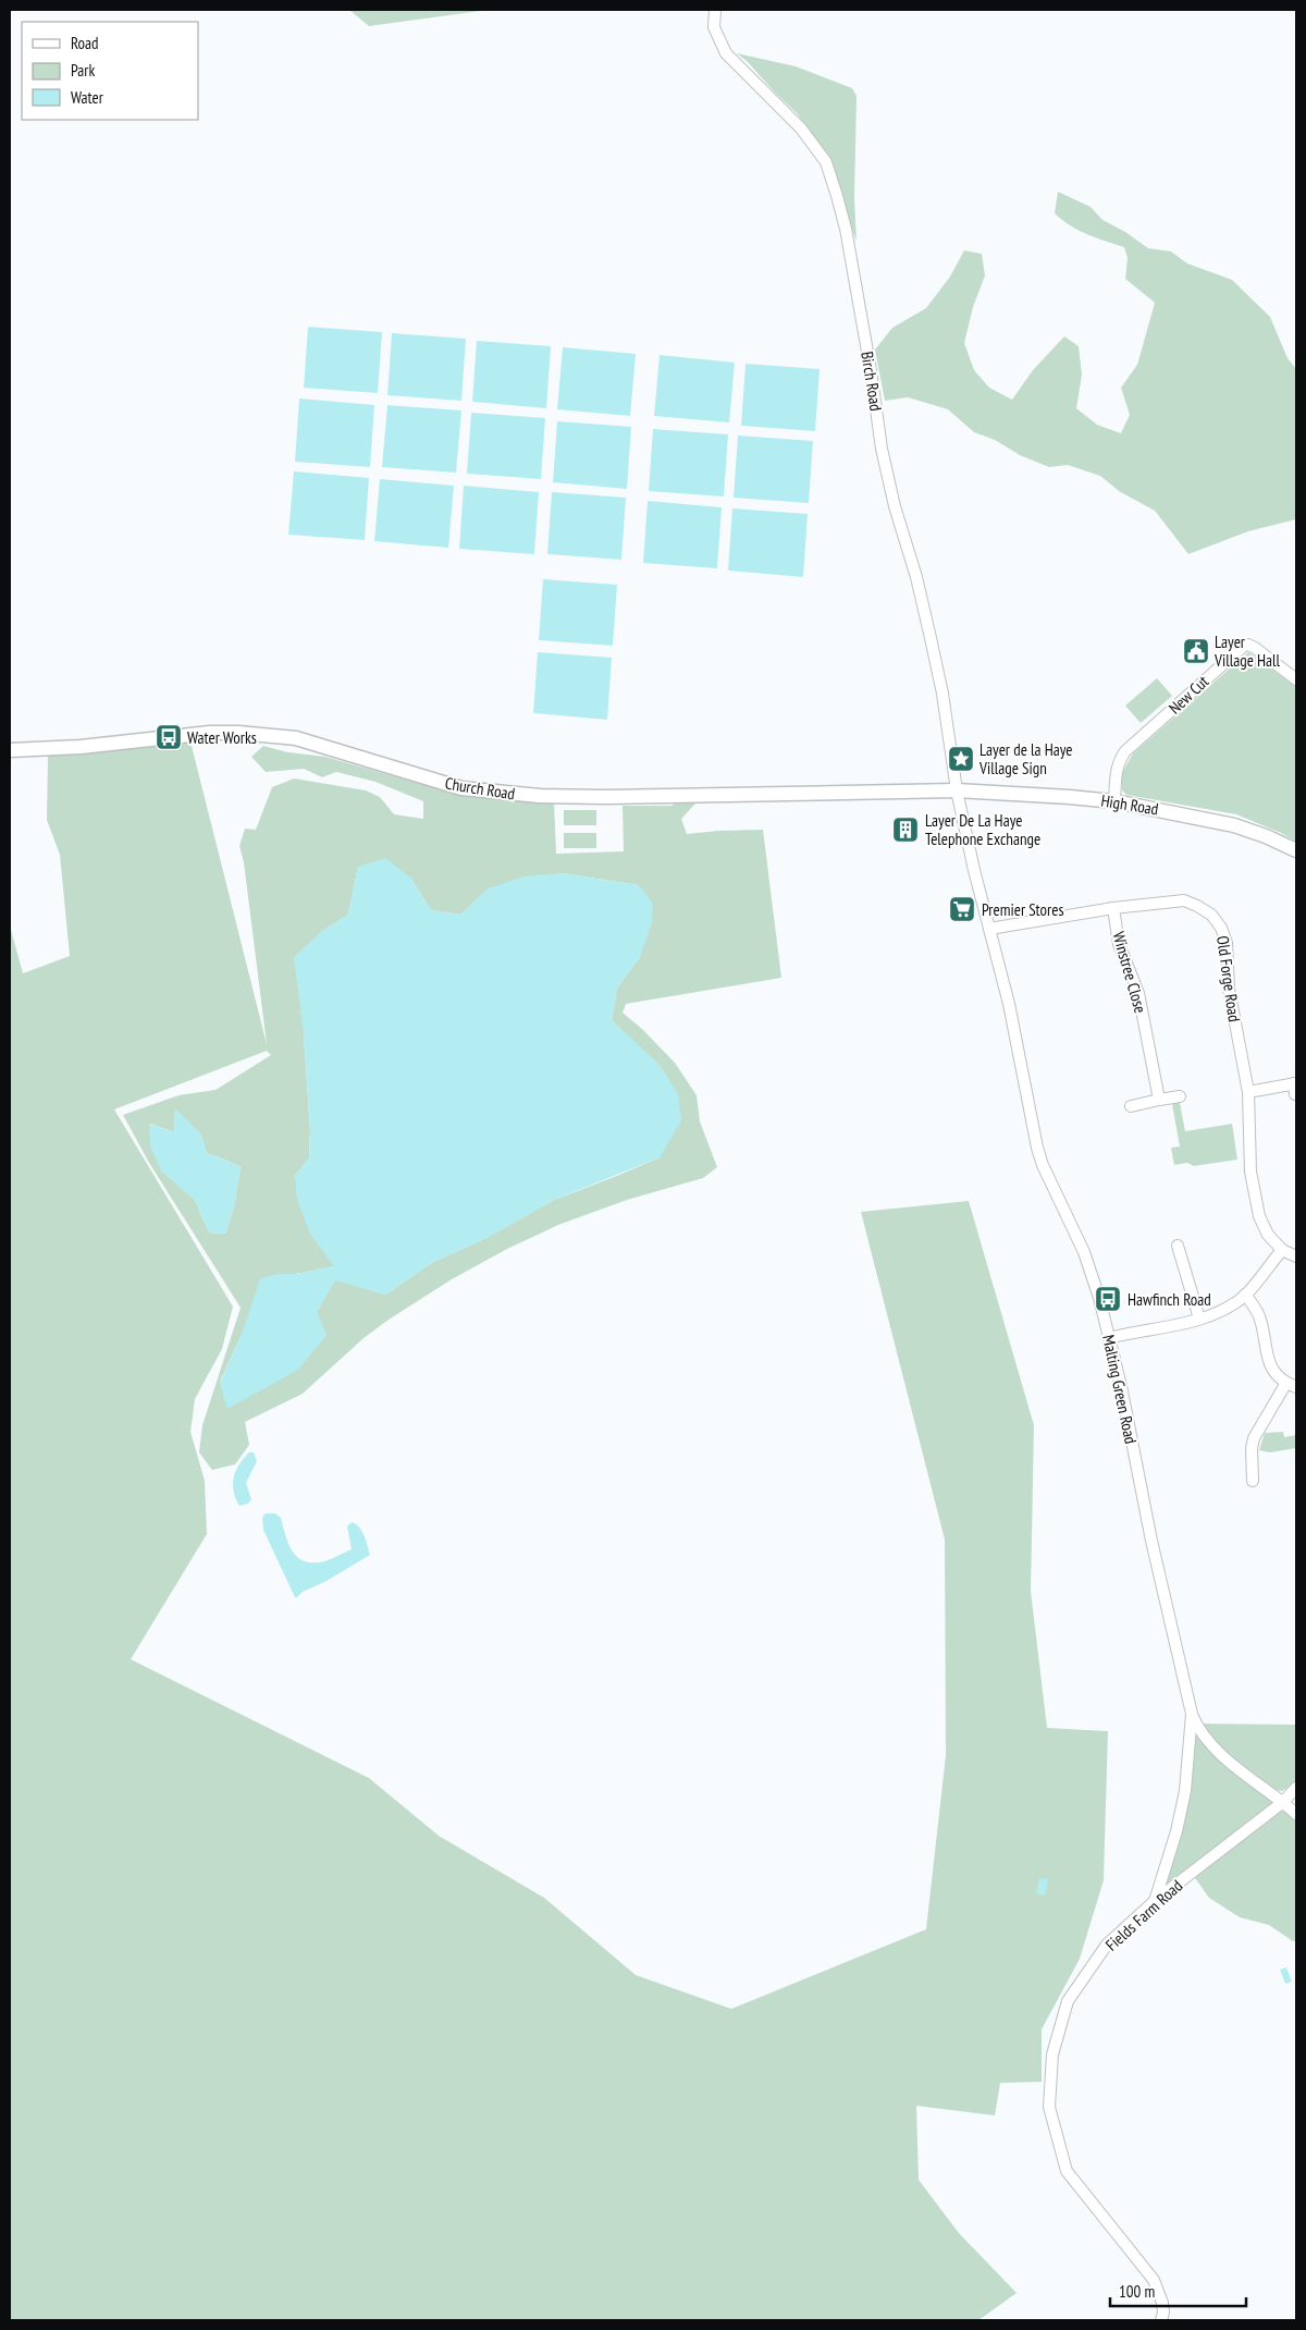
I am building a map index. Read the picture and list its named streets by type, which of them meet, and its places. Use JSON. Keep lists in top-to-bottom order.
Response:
{
  "streets": {
    "main road": ["Church Road", "High Road"],
    "street": [
      "Birch Road",
      "New Cut",
      "Winstree Close",
      "Old Forge Road",
      "Malting Green Road",
      "Fields Farm Road"
    ]
  },
  "crossings": [
    ["Birch Road", "Church Road"],
    ["Birch Road", "High Road"],
    ["Birch Road", "Malting Green Road"],
    ["New Cut", "High Road"],
    ["Church Road", "High Road"],
    ["Church Road", "Malting Green Road"],
    ["High Road", "Malting Green Road"],
    ["Winstree Close", "Old Forge Road"],
    ["Old Forge Road", "Malting Green Road"],
    ["Malting Green Road", "Fields Farm Road"]
  ],
  "places": {
    "public building": ["Layer Village Hall"],
    "bus stop": ["Water Works", "Hawfinch Road"],
    "place": ["Layer de la Haye Village Sign"],
    "building": ["Layer De La Haye Telephone Exchange"],
    "supermarket": ["Premier Stores"]
  },
  "legend": ["Road", "Park", "Water"],
  "scale_bar": "100 m"
}
